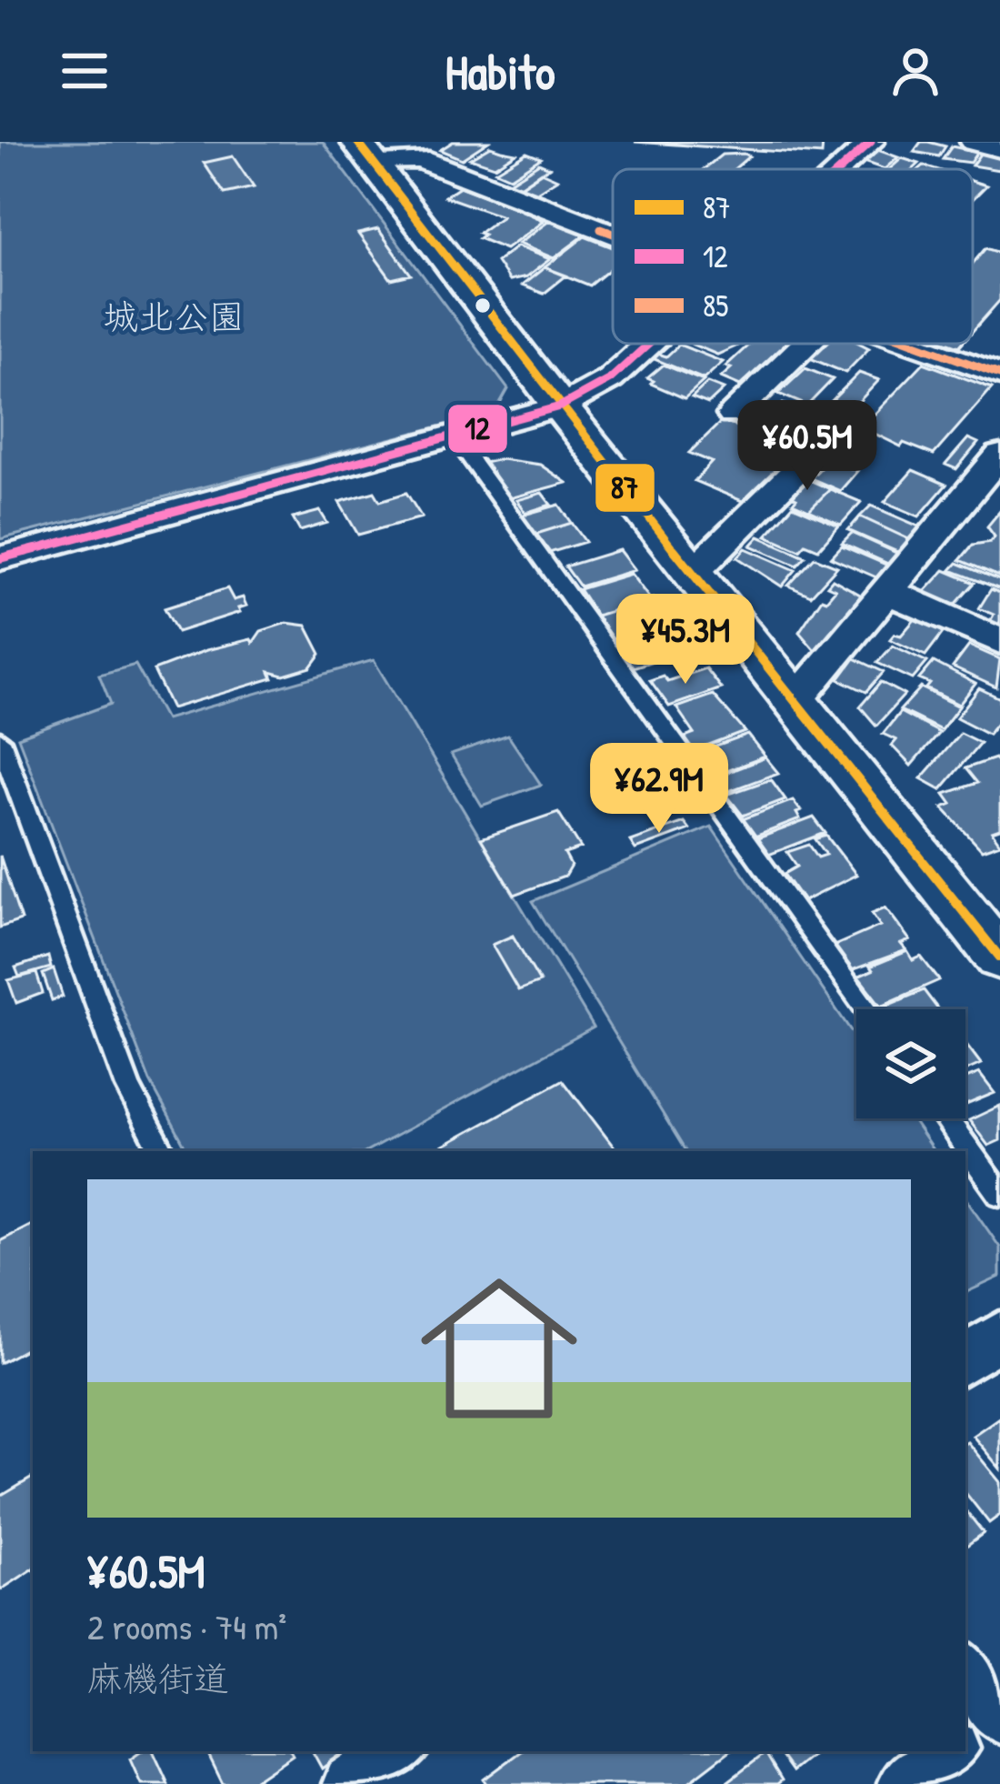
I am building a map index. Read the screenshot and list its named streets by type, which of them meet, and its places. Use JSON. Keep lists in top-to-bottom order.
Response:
{
  "parks": ["城北公園"],
  "lines": ["transit line 87", "transit line 12", "transit line 85"],
  "legend": ["87", "12", "85"],
  "page": {
    "header": "Habito",
    "price": ["¥60.5M", "¥45.3M", "¥62.9M"],
    "list": [
      {
        "name": "¥60.5M",
        "note": "2 rooms · 74 m² · 麻機街道"
      }
    ]
  }
}
